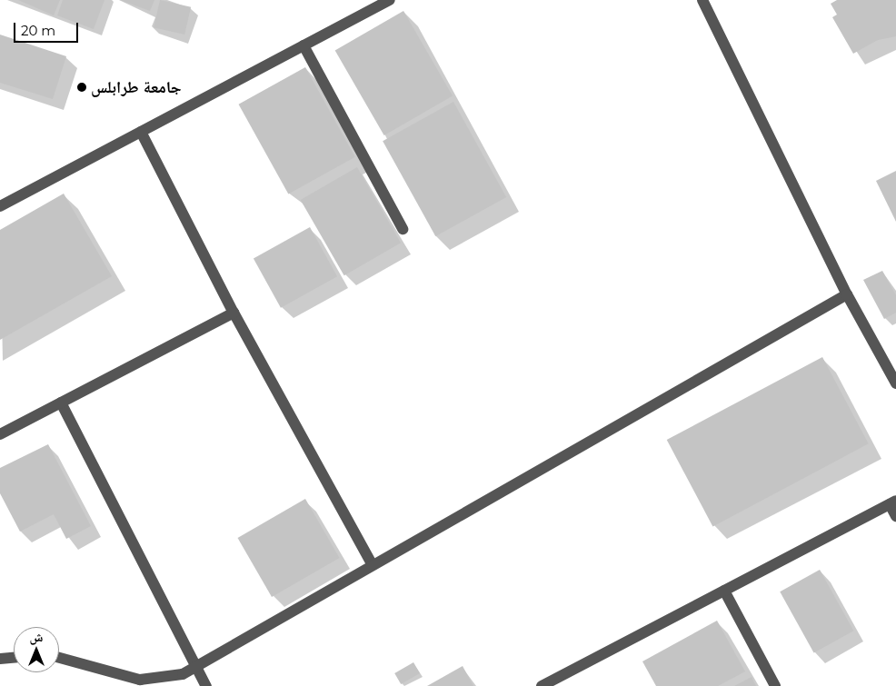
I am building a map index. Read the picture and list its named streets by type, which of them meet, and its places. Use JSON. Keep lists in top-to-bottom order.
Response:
{
  "places": ["جامعة طرابلس"],
  "scale_bar": "20 m",
  "north": "top"
}
